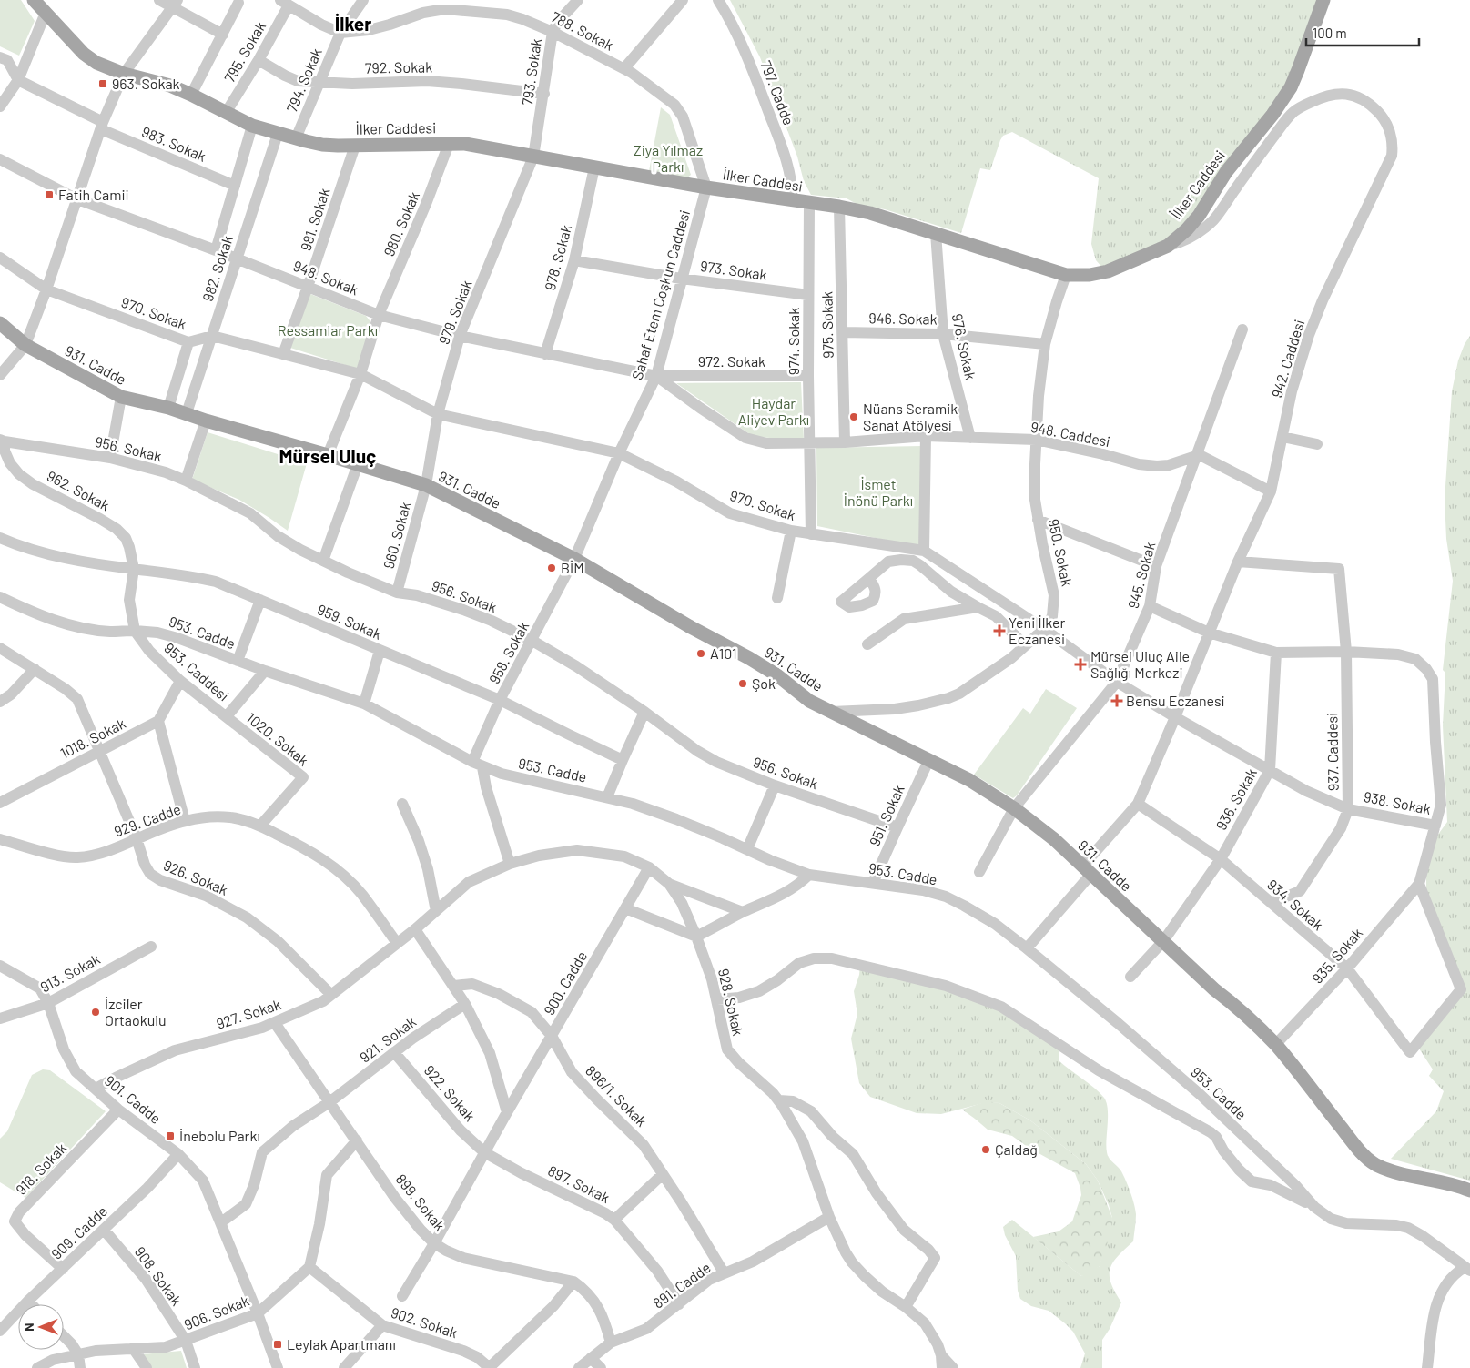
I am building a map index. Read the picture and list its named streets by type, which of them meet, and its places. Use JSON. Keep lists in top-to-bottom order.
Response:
{
  "streets": {
    "main road": ["İlker Caddesi", "931. Cadde"],
    "street": [
      "788. Sokak",
      "795. Sokak",
      "792. Sokak",
      "793. Sokak",
      "794. Sokak",
      "797. Cadde",
      "983. Sokak",
      "981. Sokak",
      "980. Sokak",
      "978. Sokak",
      "982. Sokak",
      "973. Sokak",
      "948. Sokak",
      "Sahaf Etem Coşkun Caddesi",
      "979. Sokak",
      "970. Sokak",
      "946. Sokak",
      "975. Sokak",
      "974. Sokak",
      "976. Sokak",
      "942. Caddesi",
      "972. Sokak",
      "948. Caddesi",
      "956. Sokak",
      "962. Sokak",
      "960. Sokak",
      "950. Sokak",
      "945. Sokak",
      "959. Sokak",
      "953. Cadde",
      "958. Sokak",
      "953. Caddesi",
      "1018. Sokak",
      "1020. Sokak",
      "937. Caddesi",
      "936. Sokak",
      "938. Sokak",
      "951. Sokak",
      "929. Cadde",
      "926. Sokak",
      "934. Sokak",
      "935. Sokak",
      "913. Sokak",
      "900. Cadde",
      "928. Sokak",
      "927. Sokak",
      "921. Sokak",
      "922. Sokak",
      "896/1. Sokak",
      "901. Cadde",
      "918. Sokak",
      "897. Sokak",
      "899. Sokak",
      "909. Cadde",
      "908. Sokak",
      "891. Cadde",
      "906. Sokak",
      "902. Sokak"
    ]
  },
  "crossings": [
    ["788. Sokak", "795. Sokak"],
    ["788. Sokak", "793. Sokak"],
    ["788. Sokak", "794. Sokak"],
    ["788. Sokak", "İlker Caddesi"],
    ["788. Sokak", "Sahaf Etem Coşkun Caddesi"],
    ["795. Sokak", "792. Sokak"],
    ["795. Sokak", "İlker Caddesi"],
    ["792. Sokak", "793. Sokak"],
    ["792. Sokak", "794. Sokak"],
    ["793. Sokak", "İlker Caddesi"],
    ["793. Sokak", "979. Sokak"],
    ["794. Sokak", "İlker Caddesi"],
    ["797. Cadde", "İlker Caddesi"],
    ["İlker Caddesi", "981. Sokak"],
    ["İlker Caddesi", "980. Sokak"],
    ["İlker Caddesi", "978. Sokak"],
    ["İlker Caddesi", "982. Sokak"],
    ["İlker Caddesi", "Sahaf Etem Coşkun Caddesi"],
    ["İlker Caddesi", "979. Sokak"],
    ["İlker Caddesi", "975. Sokak"],
    ["İlker Caddesi", "974. Sokak"],
    ["İlker Caddesi", "976. Sokak"],
    ["İlker Caddesi", "942. Caddesi"],
    ["İlker Caddesi", "950. Sokak"],
    ["983. Sokak", "982. Sokak"],
    ["981. Sokak", "948. Sokak"],
    ["981. Sokak", "970. Sokak"],
    ["980. Sokak", "948. Sokak"],
    ["980. Sokak", "970. Sokak"],
    ["978. Sokak", "973. Sokak"],
    ["978. Sokak", "948. Sokak"],
    ["982. Sokak", "948. Sokak"],
    ["982. Sokak", "970. Sokak"],
    ["982. Sokak", "931. Cadde"],
    ["973. Sokak", "Sahaf Etem Coşkun Caddesi"],
    ["973. Sokak", "974. Sokak"],
    ["948. Sokak", "Sahaf Etem Coşkun Caddesi"],
    ["948. Sokak", "979. Sokak"],
    ["948. Sokak", "972. Sokak"],
    ["948. Sokak", "948. Caddesi"],
    ["Sahaf Etem Coşkun Caddesi", "970. Sokak"],
    ["Sahaf Etem Coşkun Caddesi", "972. Sokak"],
    ["Sahaf Etem Coşkun Caddesi", "931. Cadde"],
    ["Sahaf Etem Coşkun Caddesi", "948. Caddesi"],
    ["Sahaf Etem Coşkun Caddesi", "958. Sokak"],
    ["979. Sokak", "970. Sokak"],
    ["979. Sokak", "931. Cadde"],
    ["979. Sokak", "960. Sokak"],
    ["970. Sokak", "974. Sokak"],
    ["970. Sokak", "950. Sokak"],
    ["970. Sokak", "945. Sokak"],
    ["970. Sokak", "938. Sokak"],
    ["946. Sokak", "975. Sokak"],
    ["946. Sokak", "976. Sokak"],
    ["946. Sokak", "950. Sokak"],
    ["975. Sokak", "948. Caddesi"],
    ["974. Sokak", "972. Sokak"],
    ["974. Sokak", "948. Caddesi"],
    ["976. Sokak", "948. Caddesi"],
    ["942. Caddesi", "931. Cadde"],
    ["942. Caddesi", "953. Cadde"],
    ["942. Caddesi", "937. Caddesi"],
    ["942. Caddesi", "938. Sokak"],
    ["942. Caddesi", "934. Sokak"],
    ["972. Sokak", "948. Caddesi"],
    ["931. Cadde", "960. Sokak"],
    ["931. Cadde", "950. Sokak"],
    ["931. Cadde", "945. Sokak"],
    ["931. Cadde", "958. Sokak"],
    ["931. Cadde", "936. Sokak"],
    ["931. Cadde", "951. Sokak"],
    ["931. Cadde", "935. Sokak"],
    ["948. Caddesi", "950. Sokak"],
    ["948. Caddesi", "945. Sokak"],
    ["956. Sokak", "962. Sokak"],
    ["956. Sokak", "960. Sokak"],
    ["956. Sokak", "958. Sokak"],
    ["956. Sokak", "951. Sokak"],
    ["962. Sokak", "959. Sokak"],
    ["945. Sokak", "938. Sokak"],
    ["959. Sokak", "958. Sokak"],
    ["953. Cadde", "958. Sokak"],
    ["953. Cadde", "953. Caddesi"],
    ["953. Cadde", "951. Sokak"],
    ["953. Caddesi", "1020. Sokak"],
    ["1018. Sokak", "926. Sokak"],
    ["1020. Sokak", "929. Cadde"],
    ["937. Caddesi", "938. Sokak"],
    ["937. Caddesi", "934. Sokak"],
    ["936. Sokak", "938. Sokak"],
    ["936. Sokak", "934. Sokak"],
    ["938. Sokak", "934. Sokak"],
    ["938. Sokak", "935. Sokak"],
    ["929. Cadde", "926. Sokak"],
    ["929. Cadde", "928. Sokak"],
    ["929. Cadde", "927. Sokak"],
    ["926. Sokak", "927. Sokak"],
    ["934. Sokak", "935. Sokak"],
    ["913. Sokak", "901. Cadde"],
    ["900. Cadde", "928. Sokak"],
    ["900. Cadde", "922. Sokak"],
    ["900. Cadde", "896/1. Sokak"],
    ["900. Cadde", "897. Sokak"],
    ["900. Cadde", "899. Sokak"],
    ["928. Sokak", "927. Sokak"],
    ["928. Sokak", "891. Cadde"],
    ["927. Sokak", "901. Cadde"],
    ["927. Sokak", "899. Sokak"],
    ["921. Sokak", "922. Sokak"],
    ["921. Sokak", "901. Cadde"],
    ["921. Sokak", "899. Sokak"],
    ["922. Sokak", "897. Sokak"],
    ["896/1. Sokak", "891. Cadde"],
    ["901. Cadde", "918. Sokak"],
    ["901. Cadde", "909. Cadde"],
    ["901. Cadde", "906. Sokak"],
    ["918. Sokak", "909. Cadde"],
    ["897. Sokak", "891. Cadde"],
    ["899. Sokak", "891. Cadde"],
    ["909. Cadde", "908. Sokak"],
    ["908. Sokak", "906. Sokak"],
    ["906. Sokak", "902. Sokak"]
  ],
  "districts": ["İlker", "Mürsel Uluç"],
  "parks": [
    "Ziya Yılmaz Parkı",
    "Ressamlar Parkı",
    "Haydar Aliyev Parkı",
    "İsmet İnönü Parkı"
  ],
  "places": {
    "transit": [
      "963. Sokak",
      "Fatih Camii",
      "İnebolu Parkı",
      "Leylak Apartmanı"
    ],
    "other": [
      "Nüans Seramik Sanat Atölyesi",
      "BİM",
      "A101",
      "Şok",
      "İzciler Ortaokulu",
      "Çaldağ"
    ],
    "health": ["Yeni İlker Eczanesi", "Mürsel Uluç Aile Sağlığı Merkezi", "Bensu Eczanesi"]
  },
  "scale_bar": "100 m",
  "north": "left"
}
